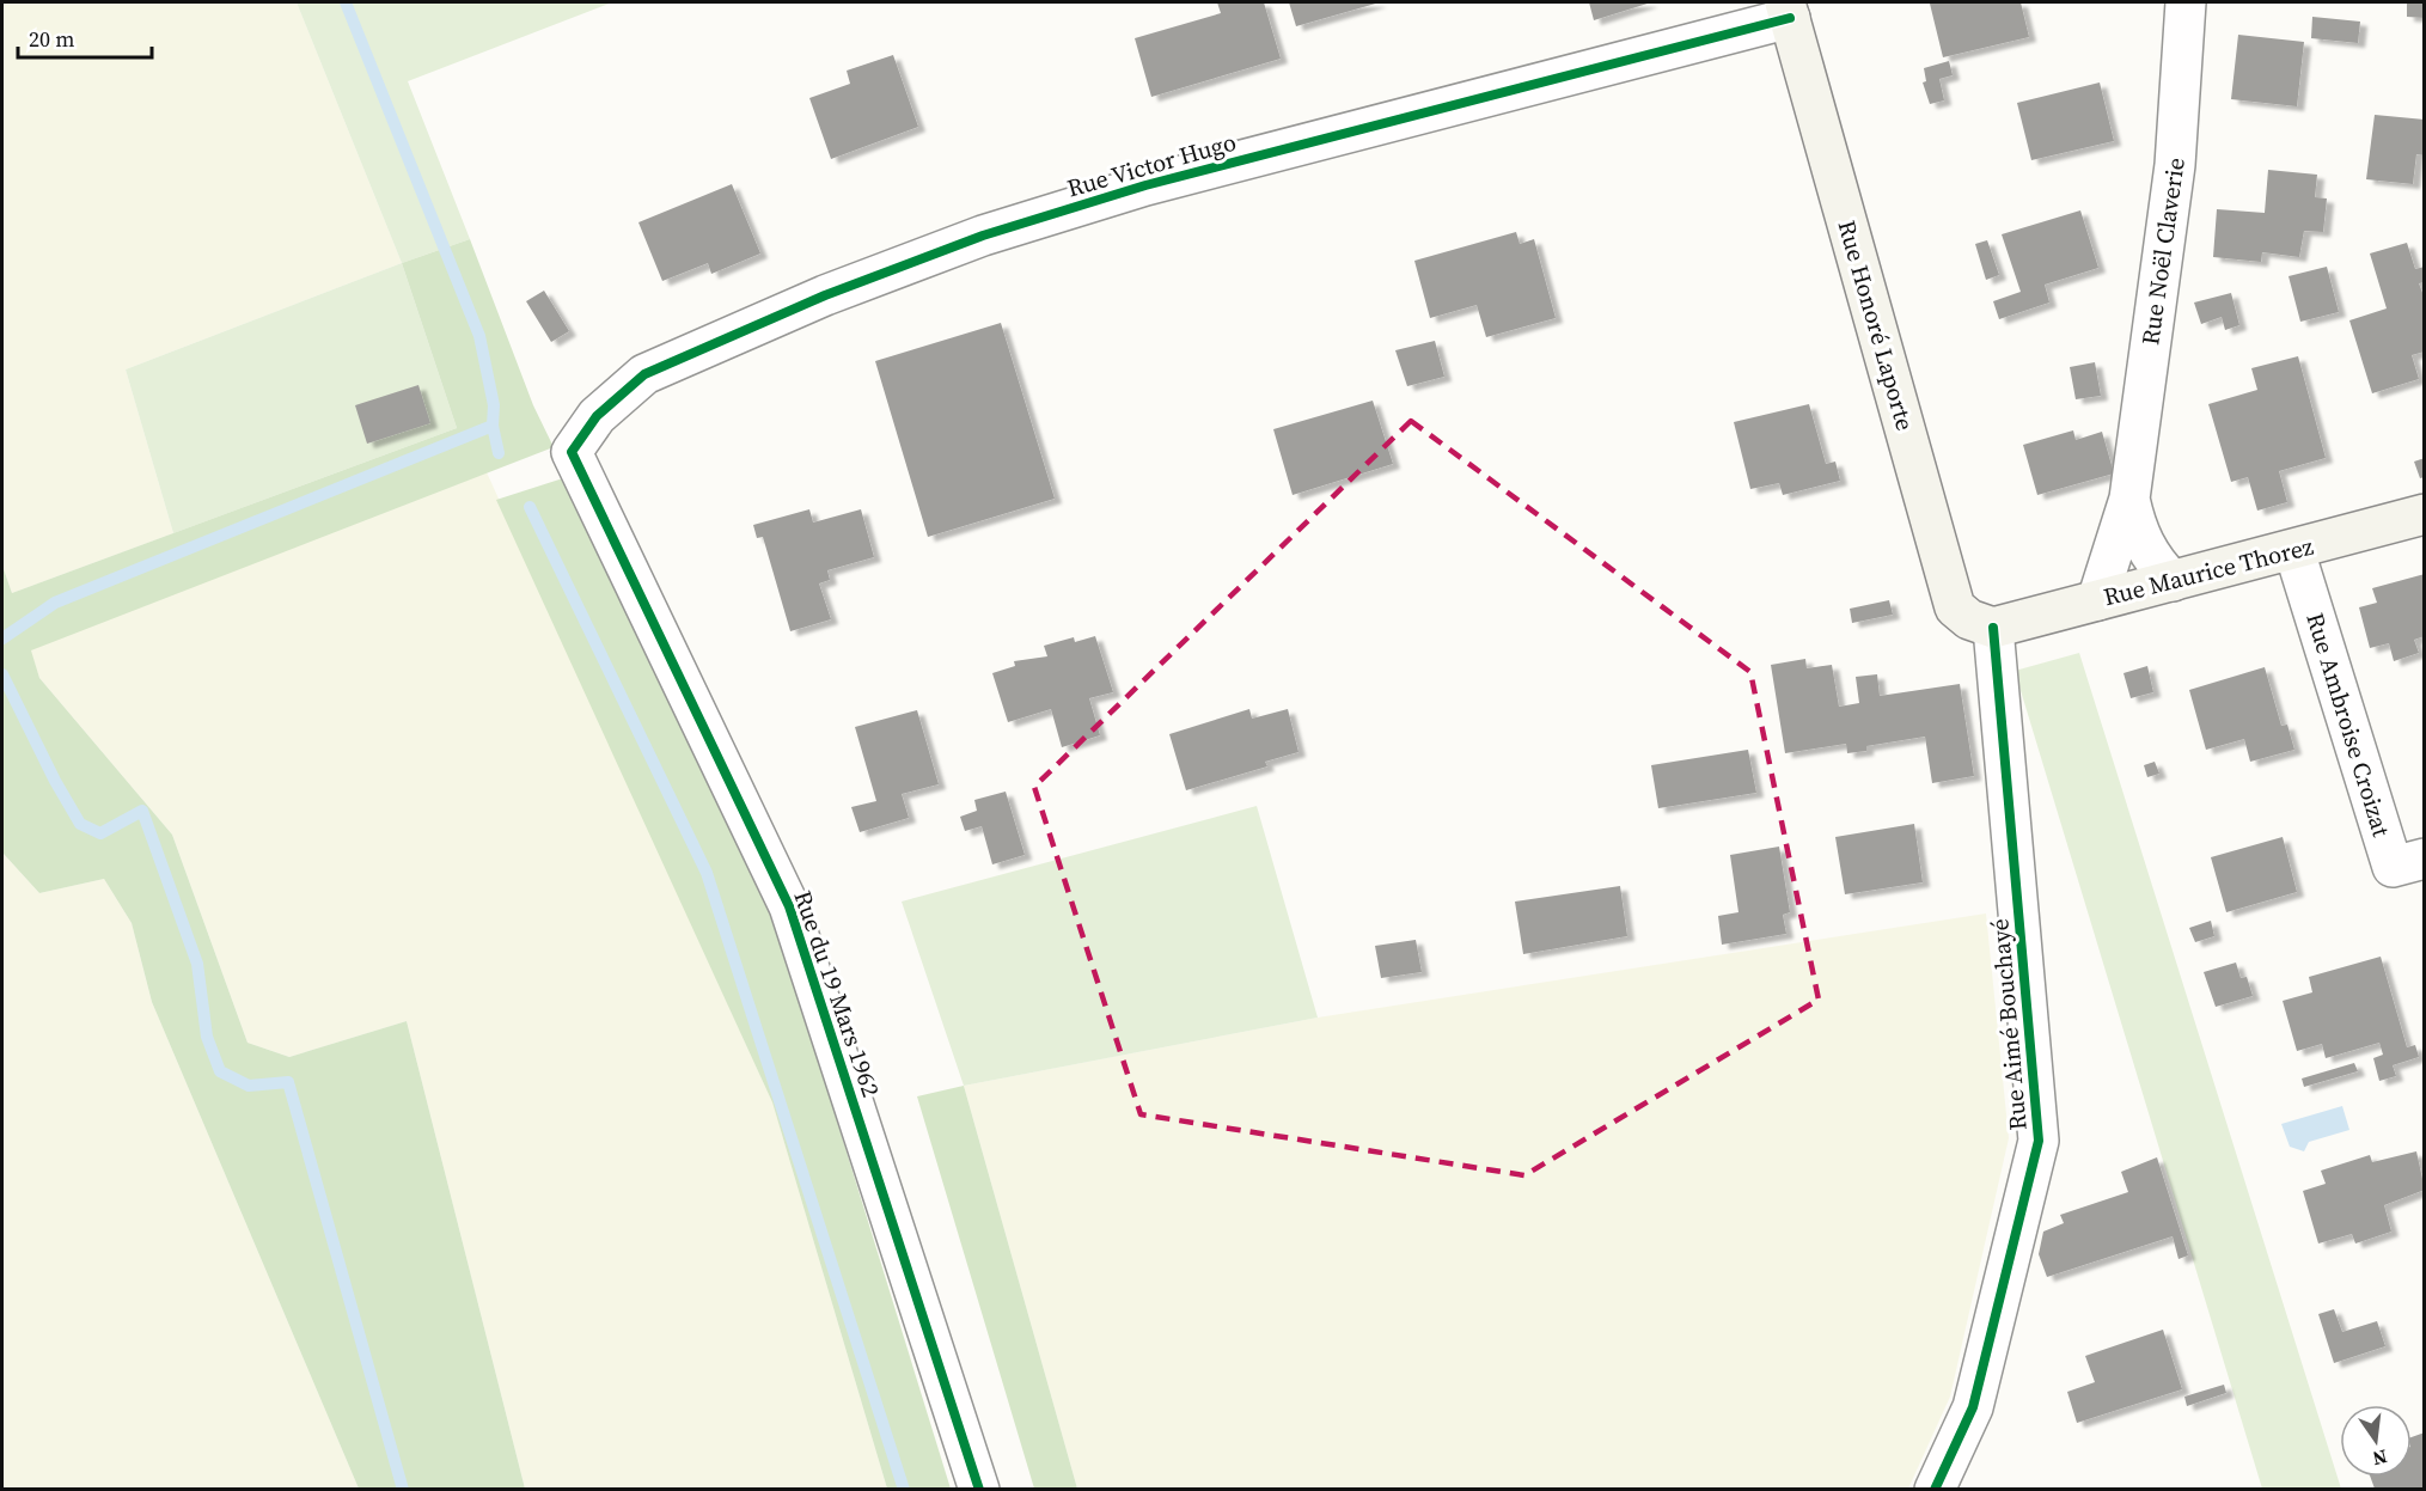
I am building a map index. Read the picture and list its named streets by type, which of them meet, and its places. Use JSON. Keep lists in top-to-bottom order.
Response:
{
  "streets": {
    "street": [
      "Rue Victor Hugo",
      "Rue Noël Claverie",
      "Rue Honoré Laporte",
      "Rue Maurice Thorez",
      "Rue Ambroise Croizat",
      "Rue du 19 Mars 1962",
      "Rue Aimé Bouchayé"
    ]
  },
  "crossings": [
    ["Rue Victor Hugo", "Rue Honoré Laporte"],
    ["Rue Victor Hugo", "Rue du 19 Mars 1962"],
    ["Rue Noël Claverie", "Rue Maurice Thorez"],
    ["Rue Honoré Laporte", "Rue Maurice Thorez"],
    ["Rue Honoré Laporte", "Rue Aimé Bouchayé"],
    ["Rue Maurice Thorez", "Rue Ambroise Croizat"],
    ["Rue Maurice Thorez", "Rue Aimé Bouchayé"]
  ],
  "scale_bar": "20 m",
  "north": "bottom"
}
